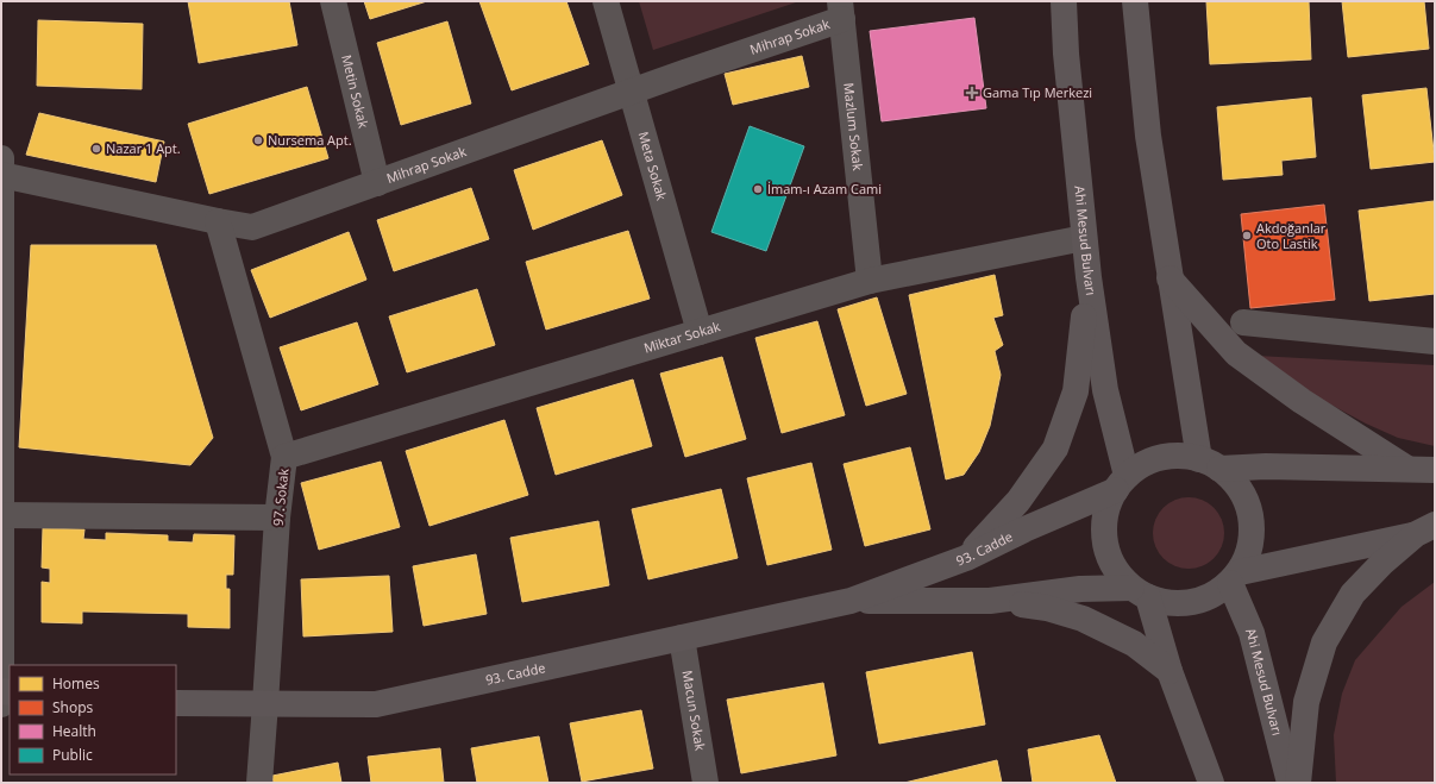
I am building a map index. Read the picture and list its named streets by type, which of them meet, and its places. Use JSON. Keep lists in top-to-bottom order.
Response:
{
  "streets": {
    "main road": ["Ahi Mesud Bulvarı", "93. Cadde"],
    "street": [
      "Mihrap Sokak",
      "Metin Sokak",
      "Mazlum Sokak",
      "Meta Sokak",
      "Miktar Sokak",
      "97. Sokak",
      "Macun Sokak"
    ]
  },
  "crossings": [
    ["Mihrap Sokak", "Metin Sokak"],
    ["Mihrap Sokak", "Mazlum Sokak"],
    ["Mihrap Sokak", "Meta Sokak"],
    ["Mihrap Sokak", "97. Sokak"],
    ["Mazlum Sokak", "Miktar Sokak"],
    ["Meta Sokak", "Miktar Sokak"],
    ["Ahi Mesud Bulvarı", "Miktar Sokak"],
    ["Ahi Mesud Bulvarı", "93. Cadde"],
    ["Miktar Sokak", "97. Sokak"],
    ["97. Sokak", "93. Cadde"],
    ["93. Cadde", "Macun Sokak"]
  ],
  "places": {
    "health": ["Gama Tıp Merkezi"],
    "other": [
      "Nursema Apt.",
      "Nazar 1 Apt.",
      "İmam-ı Azam Cami",
      "Akdoğanlar Oto Lastik"
    ]
  },
  "legend": [
    "Homes",
    "Shops",
    "Health",
    "Public"
  ]
}
